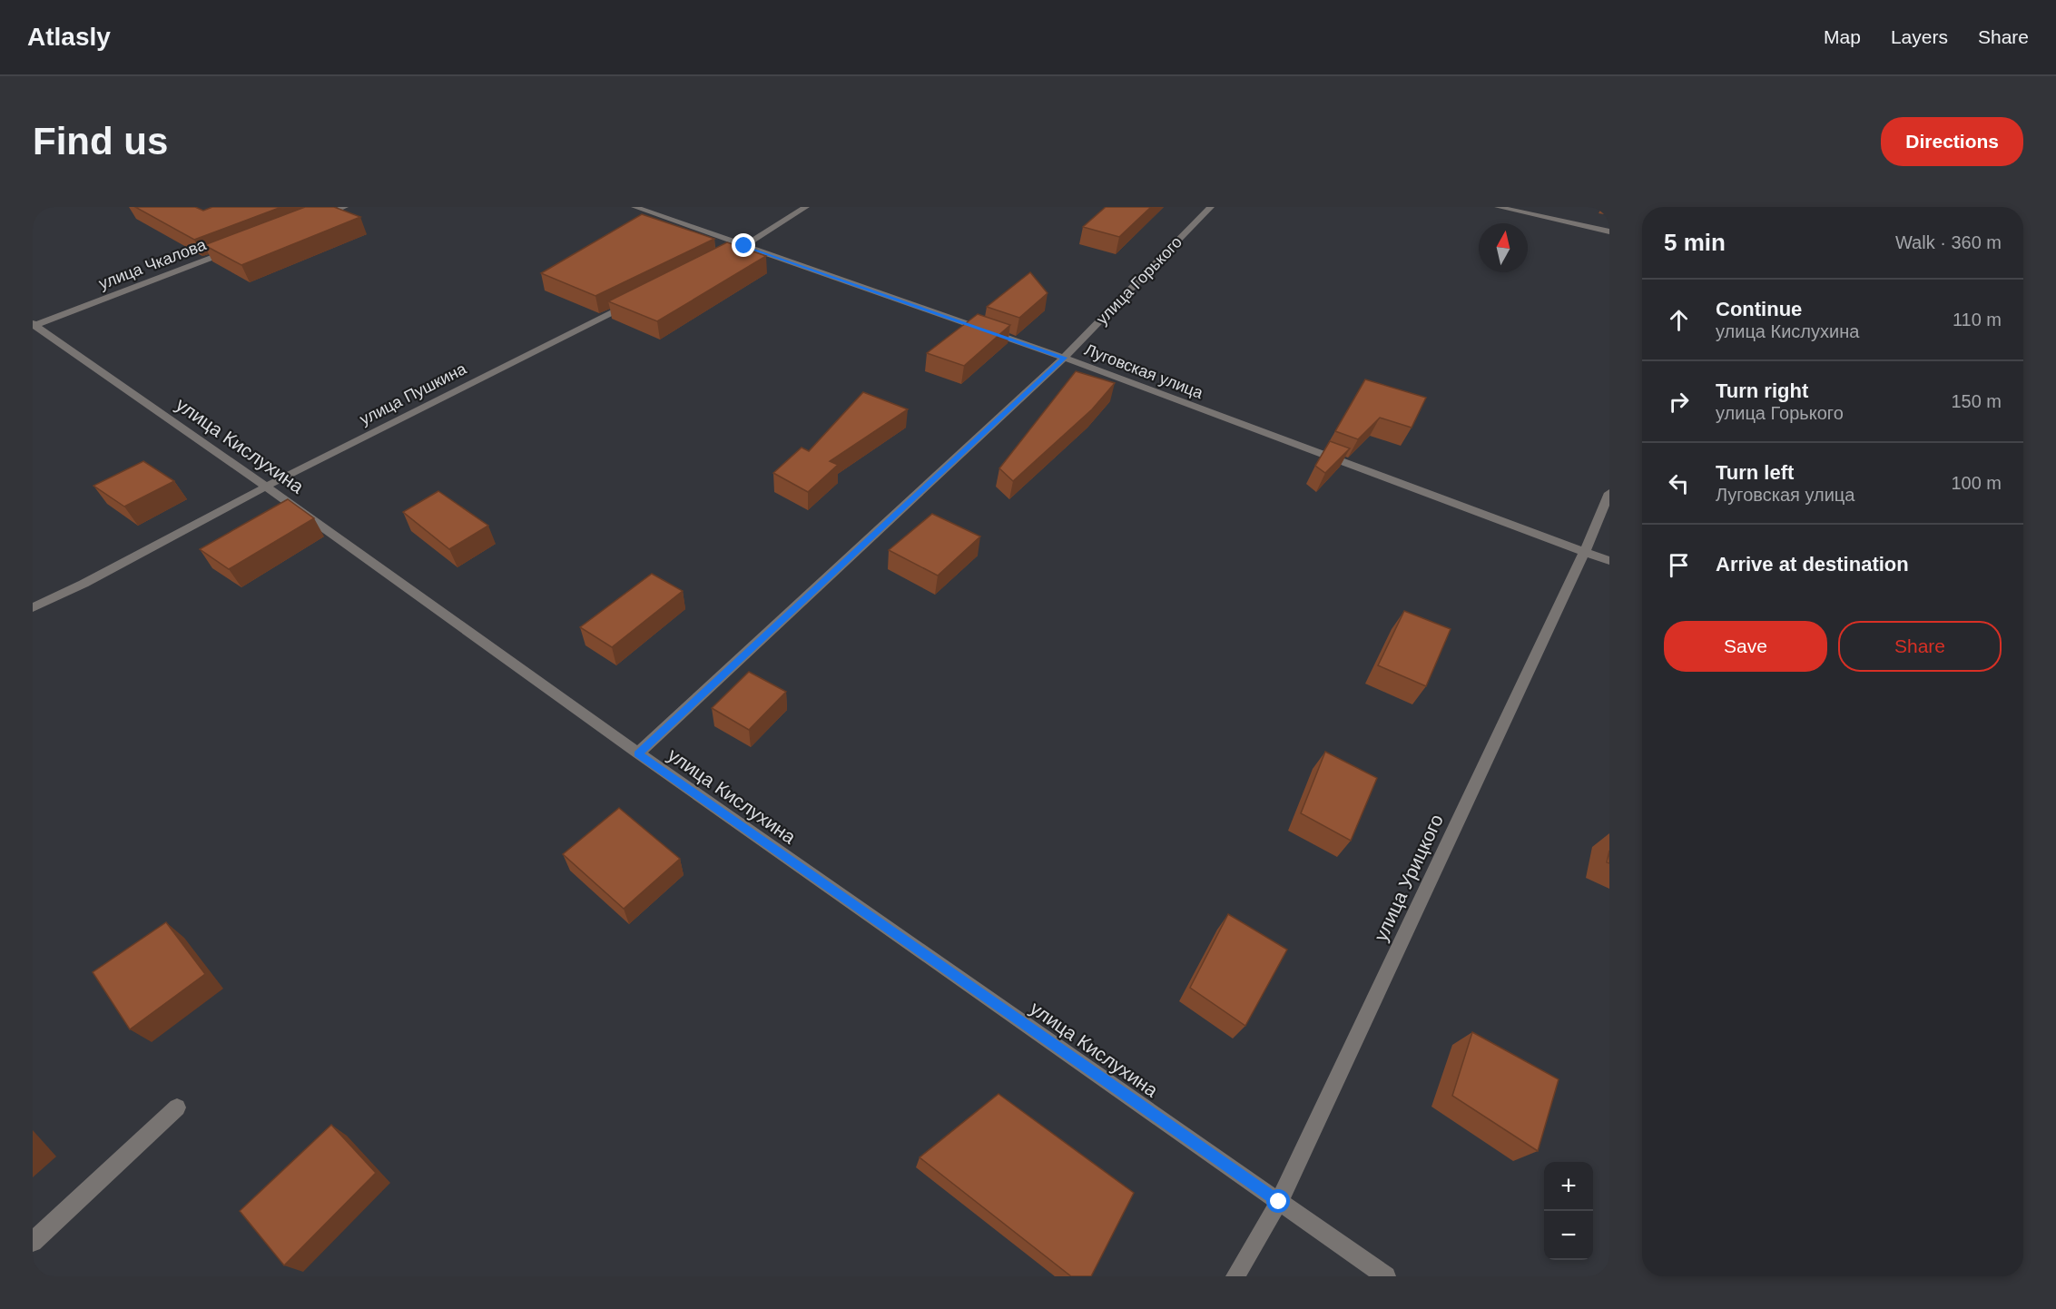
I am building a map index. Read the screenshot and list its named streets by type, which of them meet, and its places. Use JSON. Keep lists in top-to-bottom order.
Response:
{
  "streets": {
    "street": [
      "улица Чкалова",
      "улица Горького",
      "Луговская улица",
      "улица Пушкина",
      "улица Кислухина",
      "улица Урицкого"
    ]
  },
  "crossings": [
    ["улица Чкалова", "улица Кислухина"],
    ["улица Горького", "Луговская улица"],
    ["улица Горького", "улица Кислухина"],
    ["Луговская улица", "улица Урицкого"],
    ["улица Пушкина", "улица Кислухина"],
    ["улица Кислухина", "улица Урицкого"]
  ],
  "north": "top",
  "page": {
    "header": "Atlasly",
    "nav": ["Map", "Layers", "Share"],
    "buttons": [
      "Directions",
      ["Save", "Share"]
    ],
    "title": "Find us",
    "heading": ["5 min", "Walk · 360 m"],
    "list": [
      ["Continue", "улица Кислухина", "110 m"],
      ["Turn right", "улица Горького", "150 m"],
      ["Turn left", "Луговская улица", "100 m"],
      "Arrive at destination"
    ],
    "map_buttons": ["+", "−"]
  }
}
